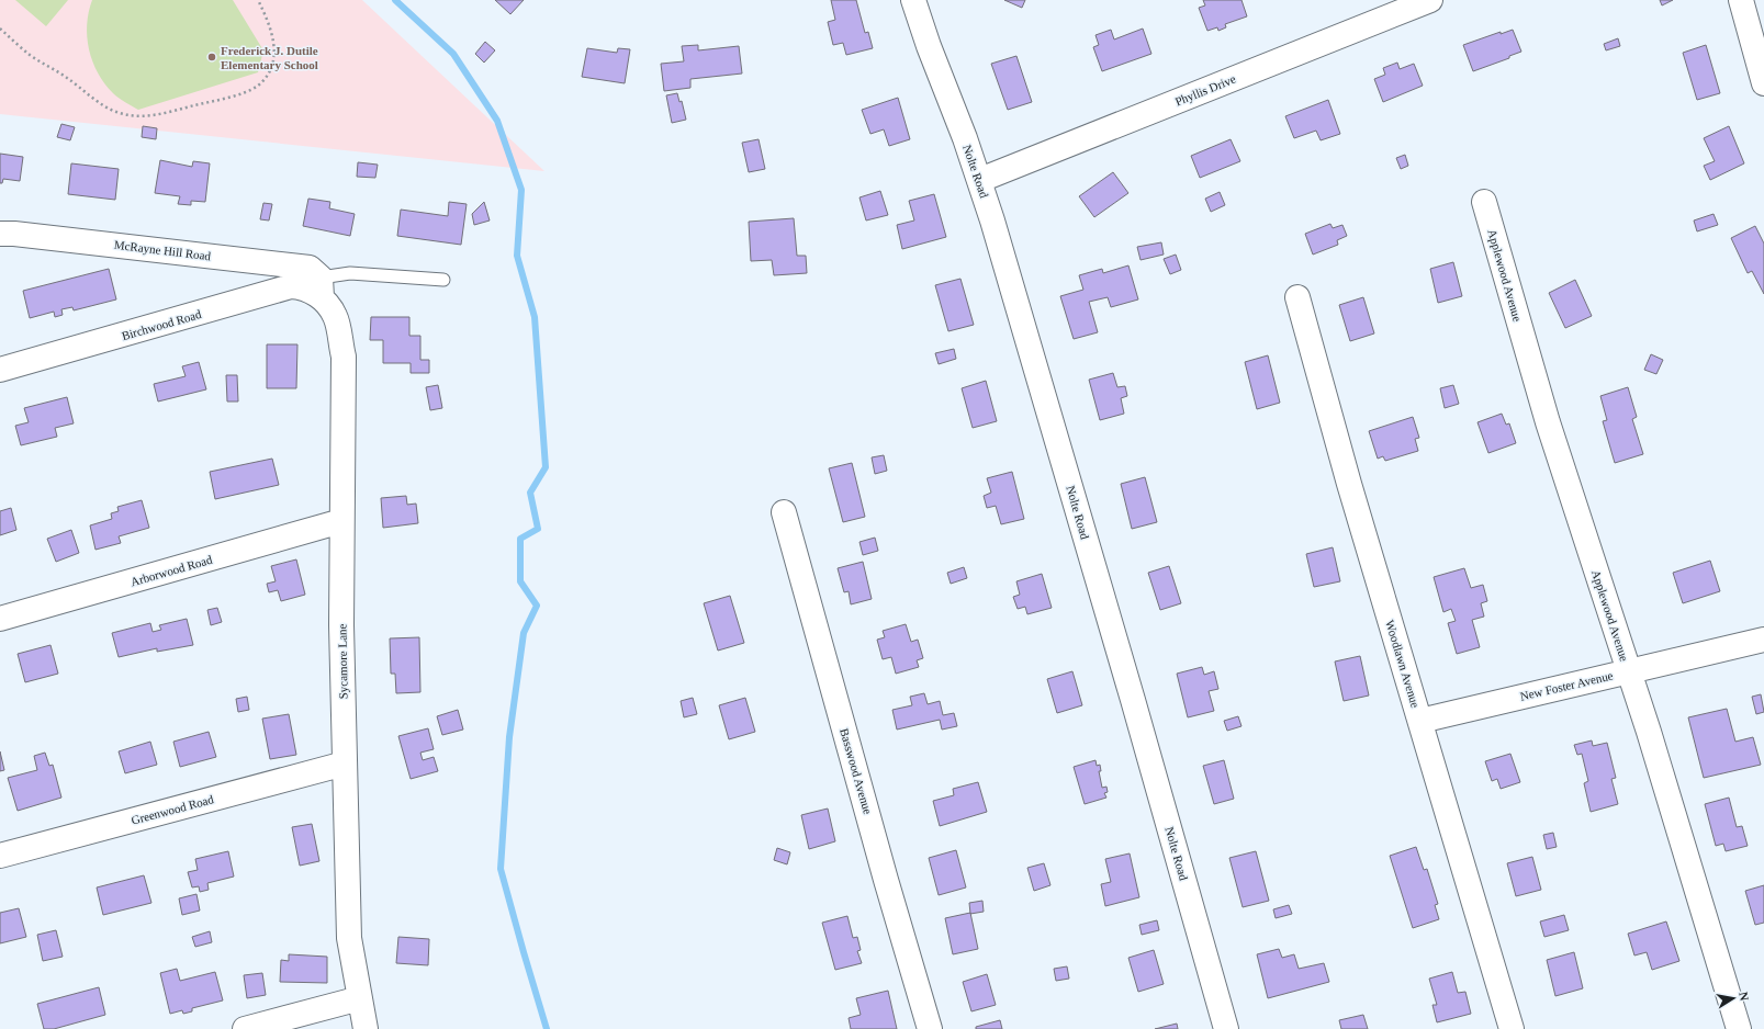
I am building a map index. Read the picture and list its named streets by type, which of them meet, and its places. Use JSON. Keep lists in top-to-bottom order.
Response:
{
  "streets": {
    "street": [
      "Phyllis Drive",
      "Nolte Road",
      "McRayne Hill Road",
      "Applewood Avenue",
      "Birchwood Road",
      "Arborwood Road",
      "Sycamore Lane",
      "Woodlawn Avenue",
      "New Foster Avenue",
      "Basswood Avenue",
      "Greenwood Road"
    ]
  },
  "crossings": [
    ["Phyllis Drive", "Nolte Road"],
    ["McRayne Hill Road", "Birchwood Road"],
    ["McRayne Hill Road", "Sycamore Lane"],
    ["Applewood Avenue", "New Foster Avenue"],
    ["Birchwood Road", "Sycamore Lane"],
    ["Arborwood Road", "Sycamore Lane"],
    ["Sycamore Lane", "Greenwood Road"],
    ["Woodlawn Avenue", "New Foster Avenue"]
  ],
  "places": ["Frederick J. Dutile Elementary School"],
  "north": "right"
}
